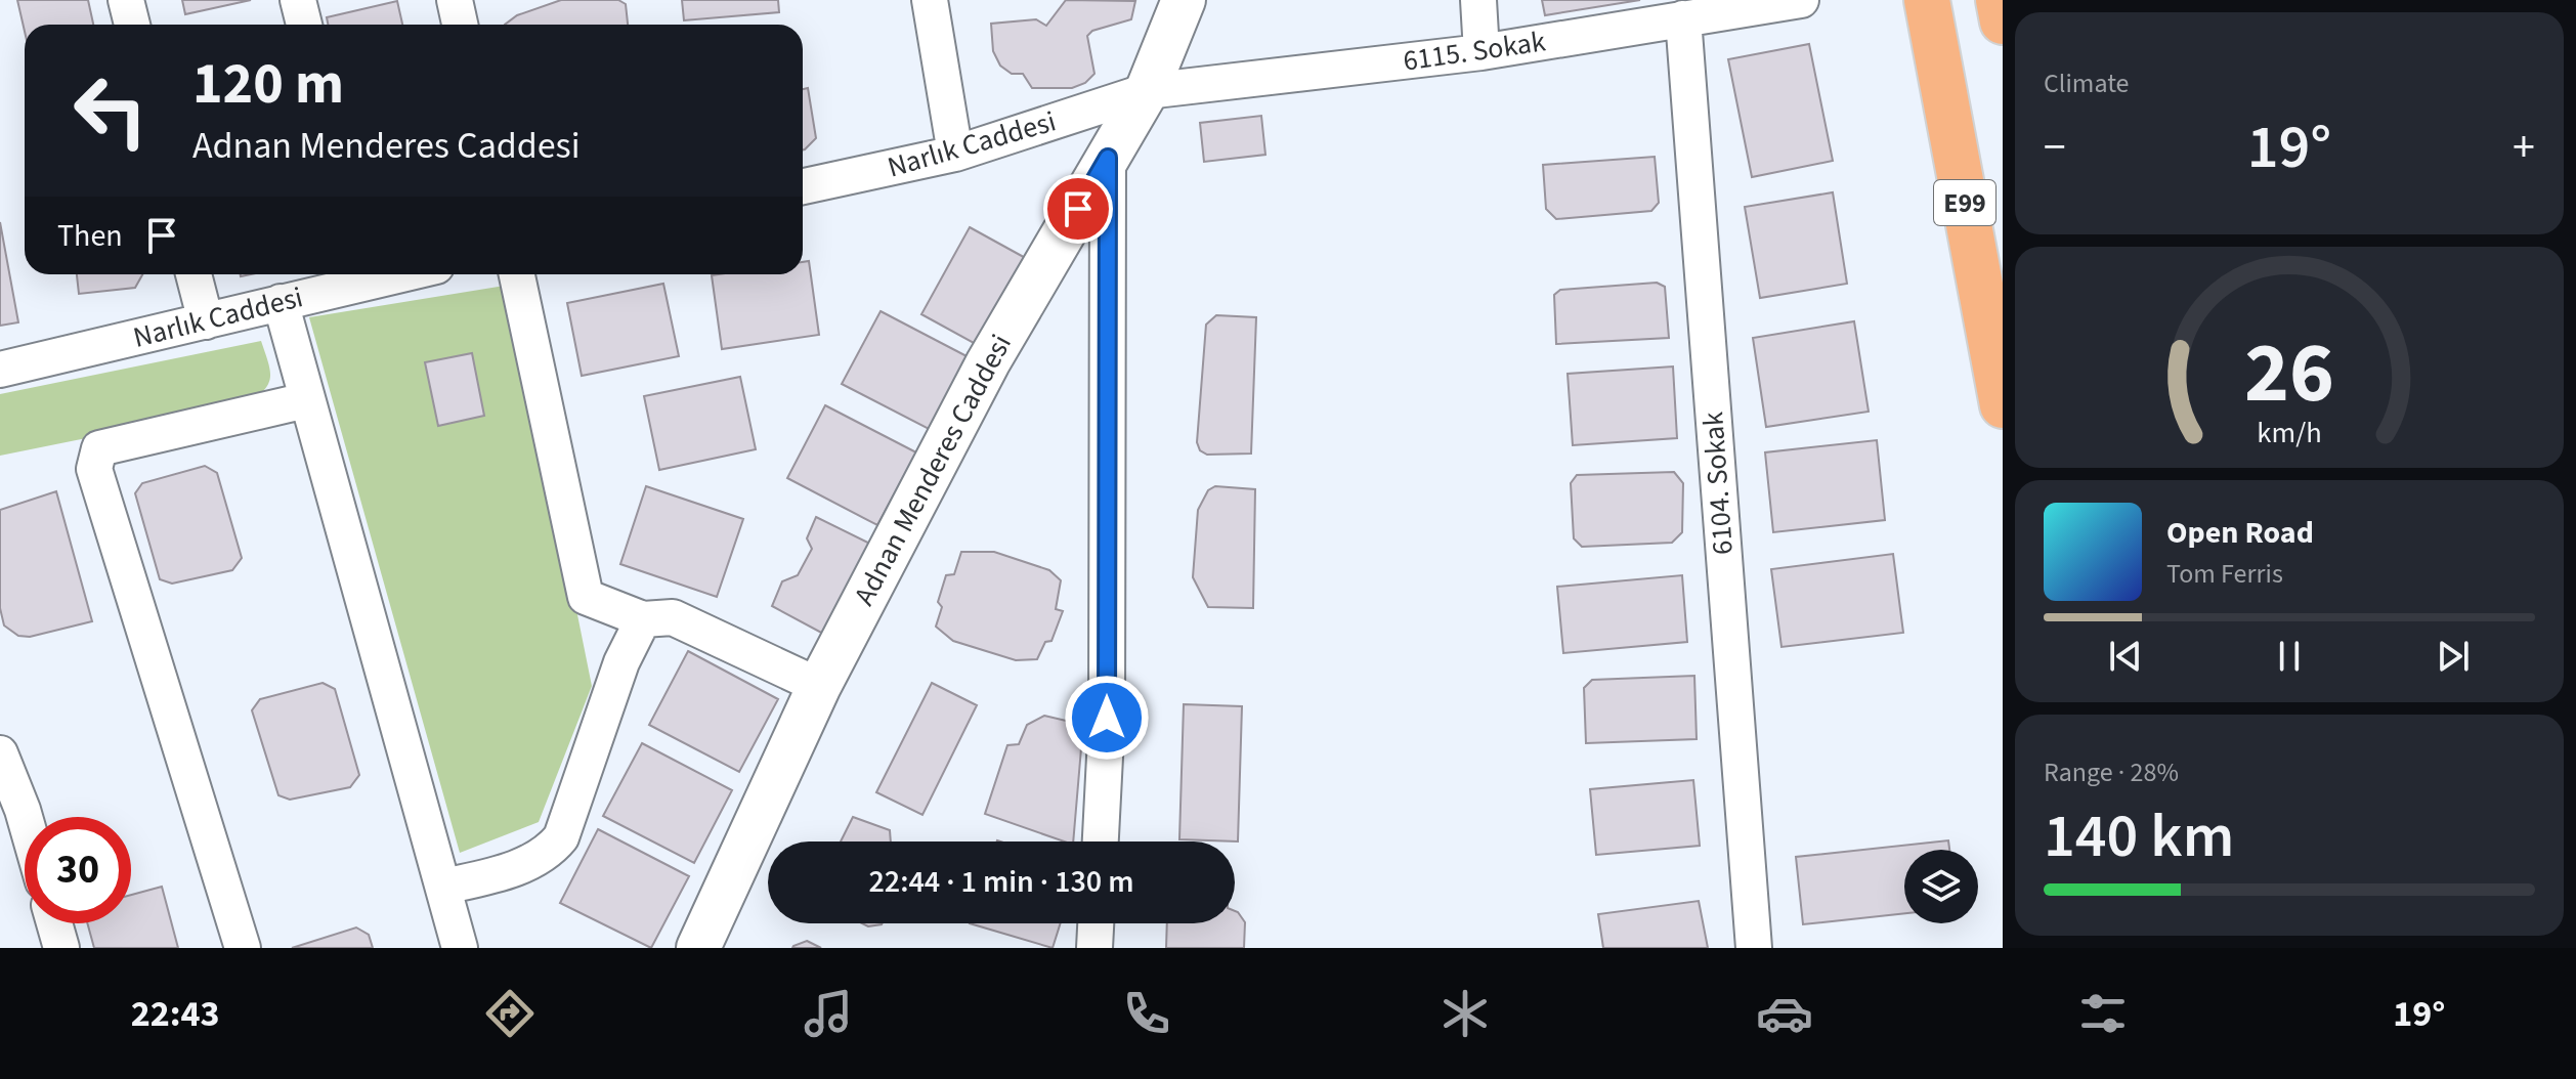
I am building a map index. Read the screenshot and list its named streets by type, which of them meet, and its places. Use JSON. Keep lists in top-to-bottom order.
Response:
{
  "streets": {
    "highway": ["E99"],
    "street": [
      "6115. Sokak",
      "Narlık Caddesi",
      "Adnan Menderes Caddesi",
      "6104. Sokak"
    ]
  },
  "crossings": [
    ["6115. Sokak", "Narlık Caddesi"],
    ["6115. Sokak", "Adnan Menderes Caddesi"],
    ["6115. Sokak", "6104. Sokak"],
    ["Narlık Caddesi", "Adnan Menderes Caddesi"]
  ],
  "page": {
    "tile": [
      "Climate",
      ["Range · 28%", "140 km"]
    ],
    "turn": ["120 m", "Adnan Menderes Caddesi"],
    "heat": ["−", "19°", "+"],
    "then": "Then",
    "song": ["Open Road", "Tom Ferris"],
    "limit": "30",
    "trip": "22:44 · 1 min · 130 m",
    "tabs": ["22:43", "19°"],
    "gauge": ["26", "km/h"]
  }
}
